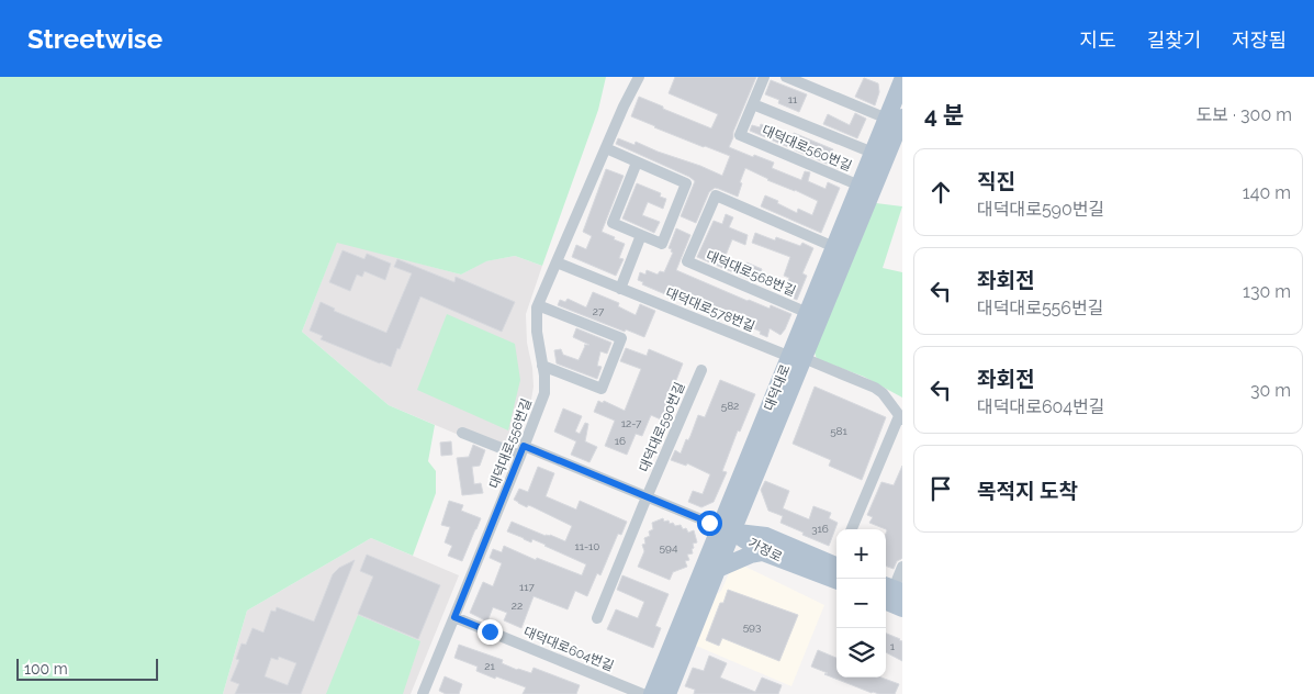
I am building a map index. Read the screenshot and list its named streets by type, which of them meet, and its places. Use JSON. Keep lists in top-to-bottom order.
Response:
{
  "streets": {
    "main road": ["대덕대로", "가정로"],
    "street": [
      "대덕대로560번길",
      "대덕대로568번길",
      "대덕대로578번길",
      "대덕대로590번길",
      "대덕대로556번길",
      "대덕대로604번길"
    ]
  },
  "crossings": [
    ["대덕대로560번길", "대덕대로"],
    ["대덕대로568번길", "대덕대로"],
    ["대덕대로578번길", "대덕대로"],
    ["대덕대로578번길", "대덕대로556번길"],
    ["대덕대로", "가정로"],
    ["대덕대로556번길", "대덕대로604번길"]
  ],
  "house_numbers": [
    "11",
    "27",
    "582",
    "12-7",
    "581",
    "16",
    "316",
    "11-10",
    "594",
    "117",
    "22",
    "593",
    "1",
    "21"
  ],
  "scale_bar": "100 m",
  "page": {
    "header": "Streetwise",
    "nav": ["지도", "길찾기", "저장됨"],
    "heading": ["4 분", "도보 · 300 m"],
    "list": [
      ["직진", "대덕대로590번길", "140 m"],
      ["좌회전", "대덕대로556번길", "130 m"],
      ["좌회전", "대덕대로604번길", "30 m"],
      "목적지 도착"
    ],
    "map_buttons": ["+", "−"],
    "scale": "100 m"
  }
}
